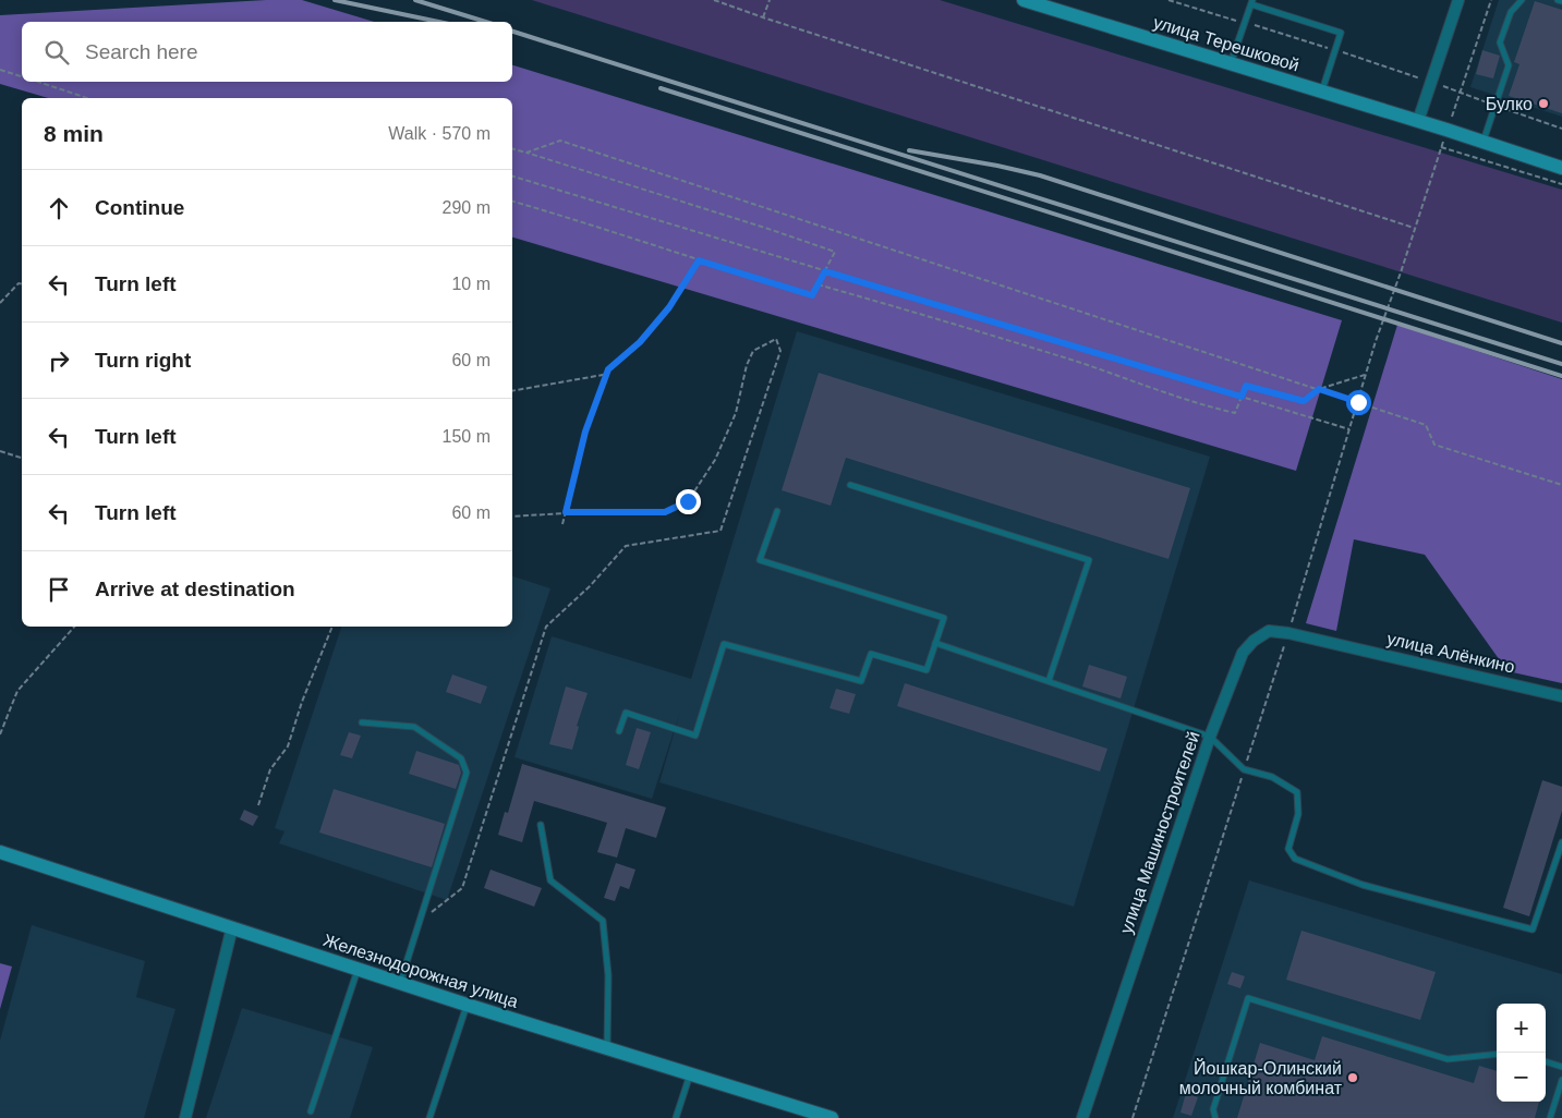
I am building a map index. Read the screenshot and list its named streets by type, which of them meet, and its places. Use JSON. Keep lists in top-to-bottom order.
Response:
{
  "streets": {
    "street": [
      "улица Терешковой",
      "улица Алёнкино",
      "улица Машиностроителей",
      "Железнодорожная улица"
    ]
  },
  "crossings": [
    ["улица Алёнкино", "улица Машиностроителей"]
  ],
  "places": ["Булко", "Йошкар-Олинский молочный комбинат"],
  "page": {
    "search": "Search here",
    "heading": ["8 min", "Walk · 570 m"],
    "list": [
      ["Continue", "290 m"],
      ["Turn left", "10 m"],
      ["Turn right", "60 m"],
      ["Turn left", "150 m"],
      ["Turn left", "60 m"],
      "Arrive at destination"
    ],
    "map_buttons": ["+", "−"]
  }
}
